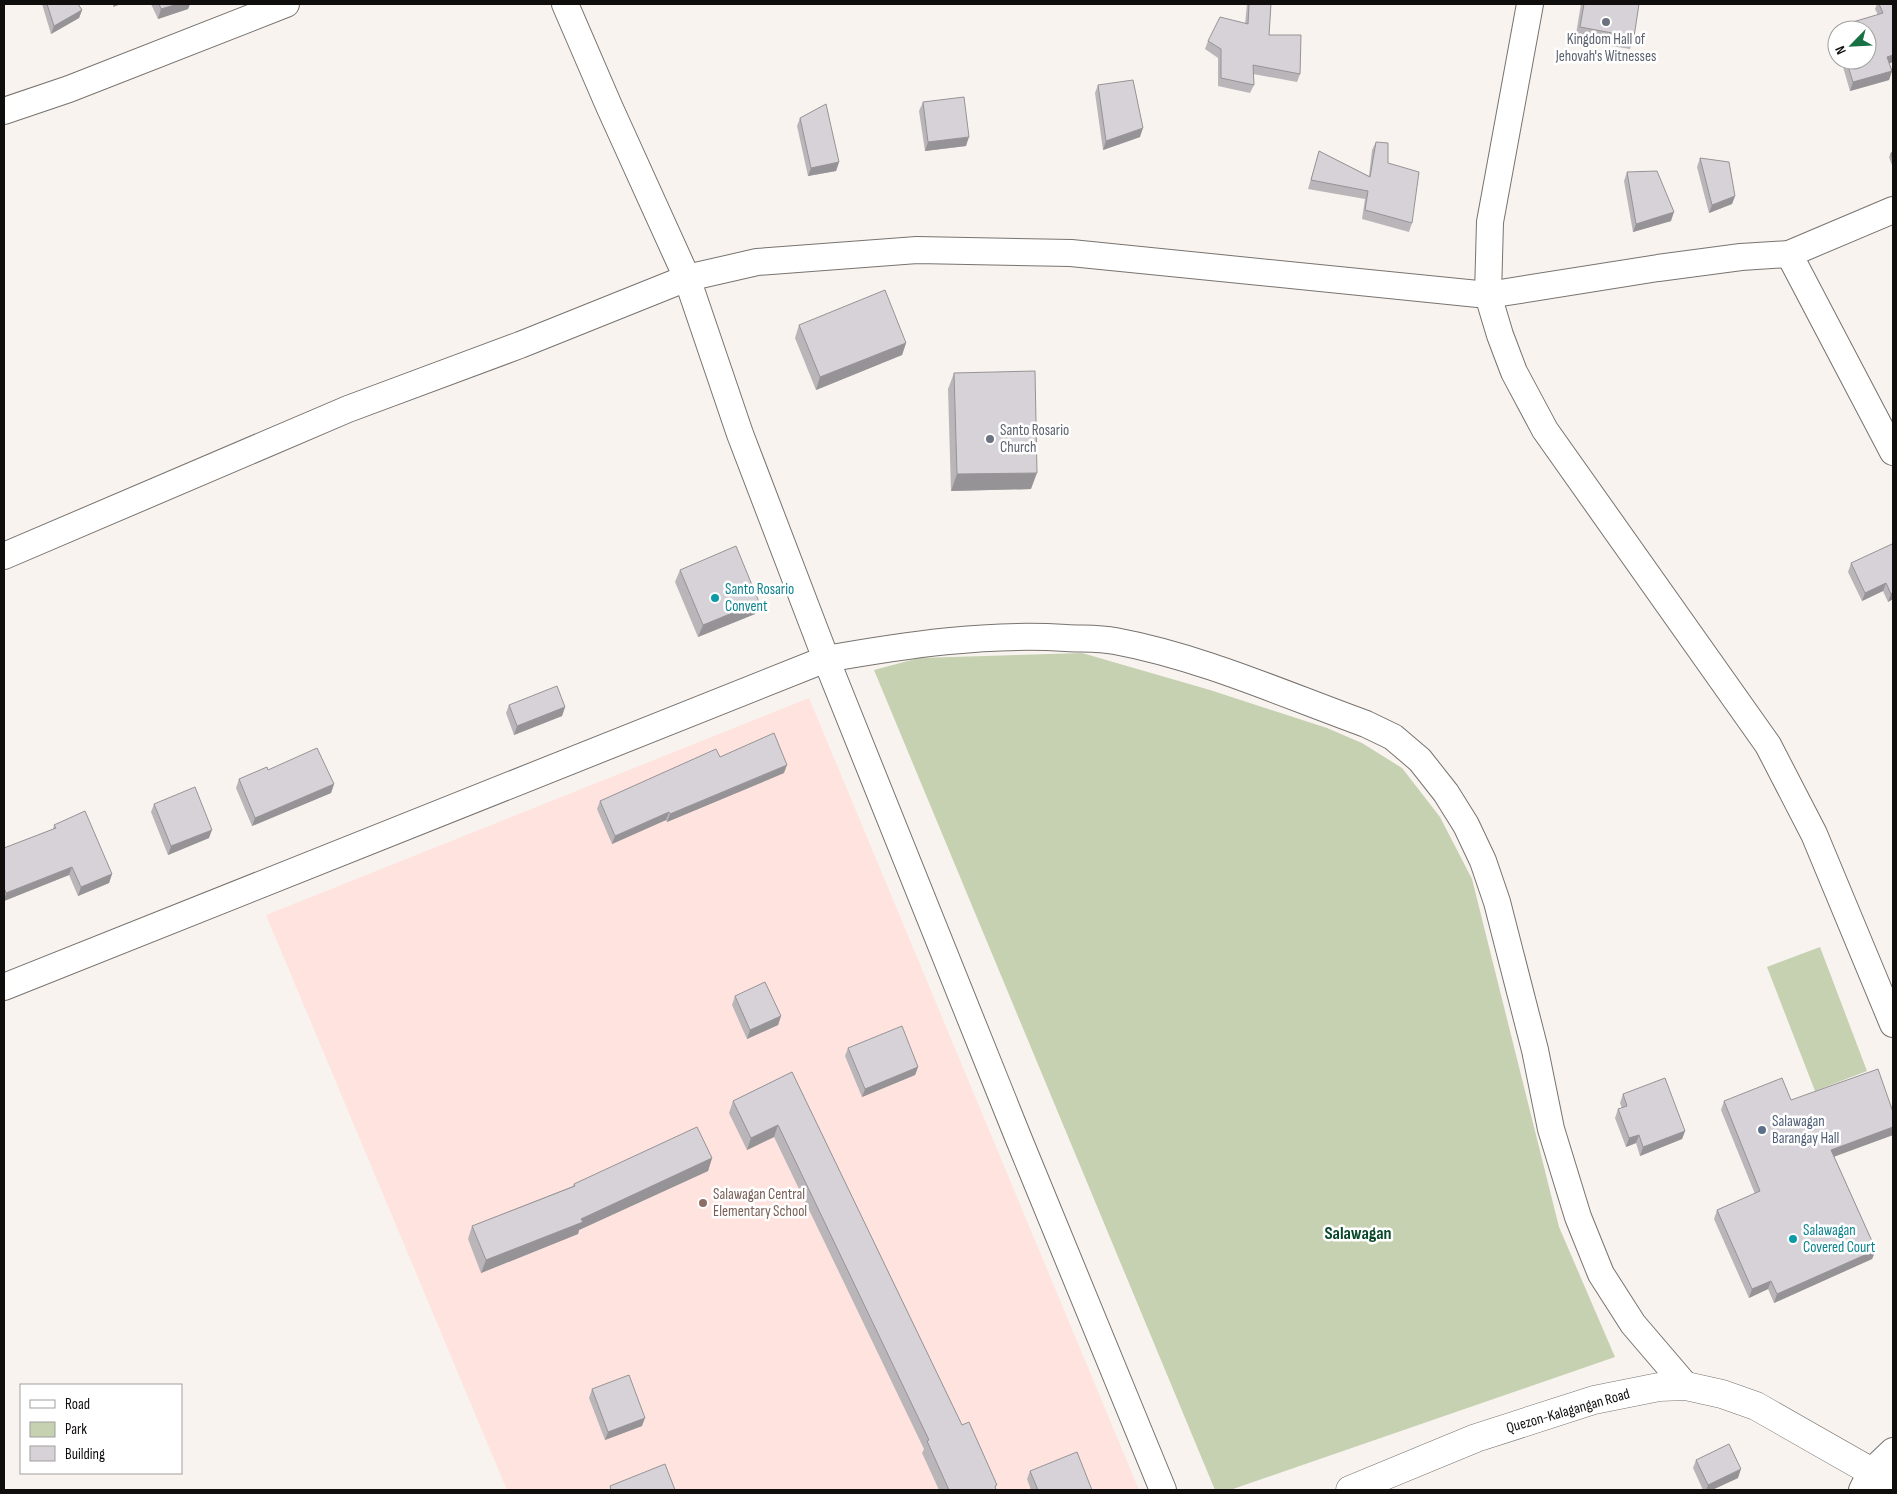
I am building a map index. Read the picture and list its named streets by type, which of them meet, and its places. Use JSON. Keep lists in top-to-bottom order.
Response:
{
  "streets": {
    "main road": ["Quezon-Kalagangan Road"]
  },
  "districts": ["Salawagan"],
  "places": [
    "Kingdom Hall of Jehovah's Witnesses",
    "Santo Rosario Church",
    "Santo Rosario Convent",
    "Salawagan Barangay Hall",
    "Salawagan Central Elementary School",
    "Salawagan Covered Court"
  ],
  "legend": ["Road", "Park", "Building"],
  "north": "bottom left"
}
